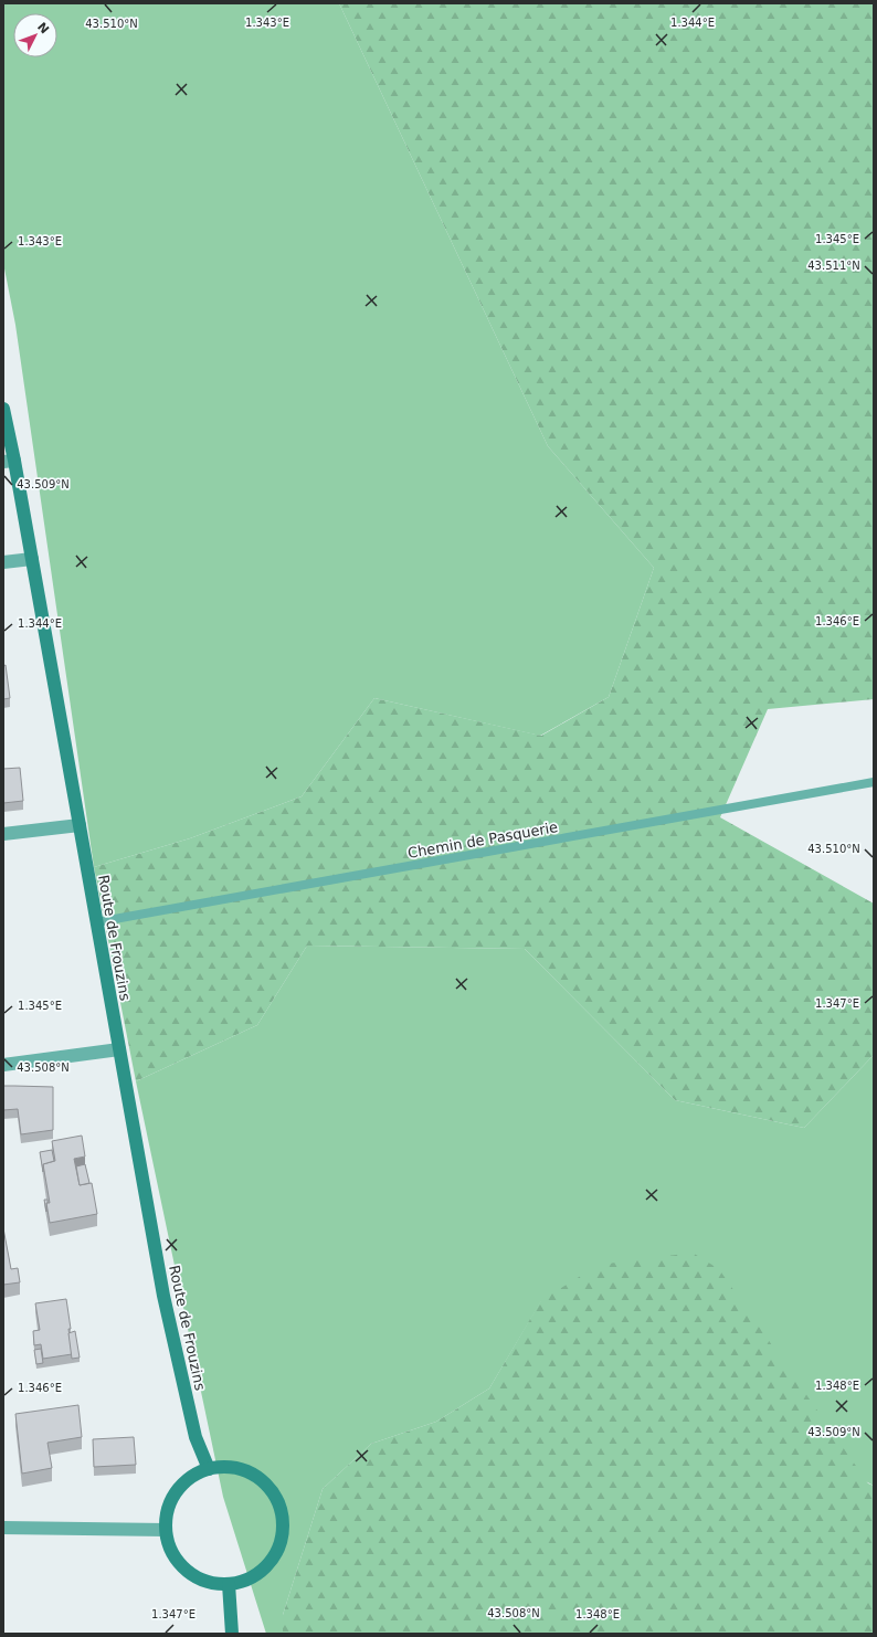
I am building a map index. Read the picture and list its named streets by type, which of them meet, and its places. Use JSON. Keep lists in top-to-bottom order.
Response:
{
  "streets": {
    "main road": ["Route de Frouzins"],
    "lane": ["Chemin de Pasquerie"]
  },
  "crossings": [
    ["Chemin de Pasquerie", "Route de Frouzins"]
  ],
  "north": "top right",
  "coordinates": [
    "1.343°E",
    "1.344°E",
    "43.510°N",
    "1.345°E",
    "43.511°N",
    "43.509°N",
    "1.346°E",
    "1.347°E",
    "43.508°N",
    "1.348°E"
  ]
}
